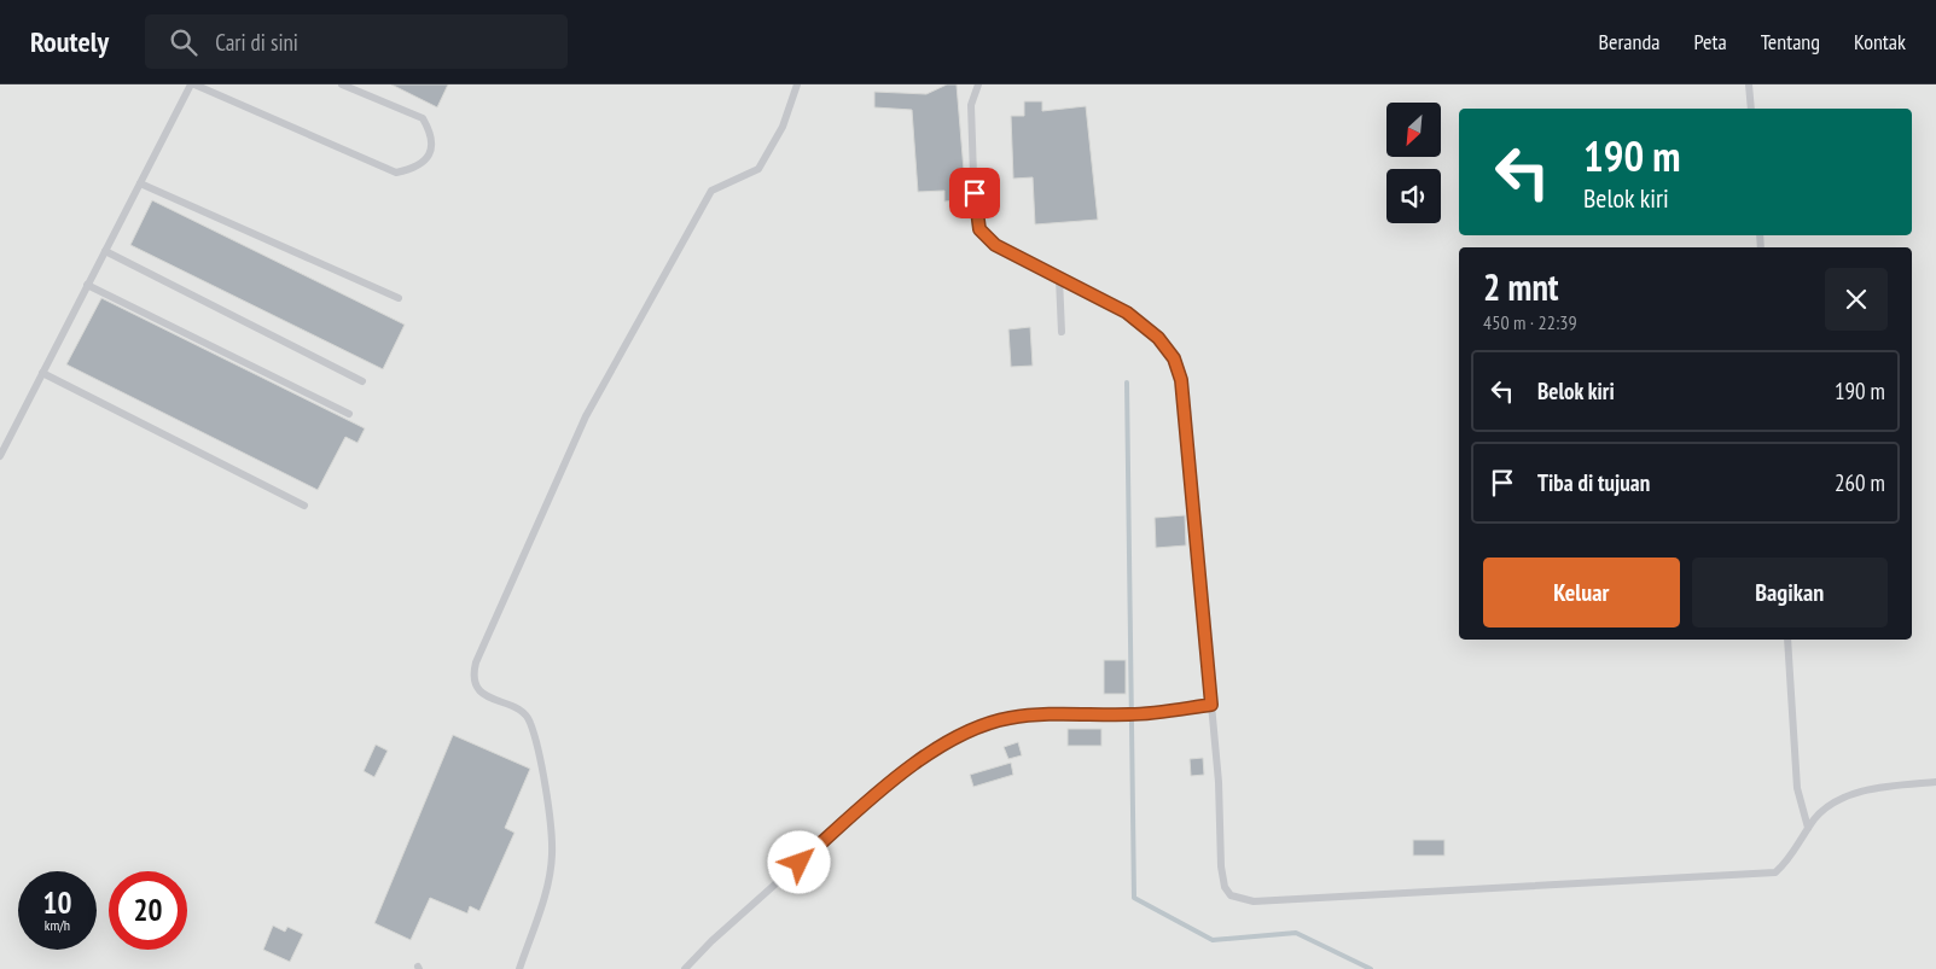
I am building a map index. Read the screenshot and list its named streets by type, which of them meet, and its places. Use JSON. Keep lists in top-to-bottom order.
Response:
{
  "north": "bottom left",
  "page": {
    "header": "Routely",
    "search": "Cari di sini",
    "nav": [
      "Beranda",
      "Peta",
      "Tentang",
      "Kontak"
    ],
    "turn": ["190 m", "Belok kiri"],
    "heading": ["2 mnt", "450 m · 22:39"],
    "list": [
      {
        "name": "Belok kiri",
        "value": "190 m"
      },
      {
        "name": "Tiba di tujuan",
        "value": "260 m"
      }
    ],
    "buttons": ["Keluar", "Bagikan"],
    "speed": "10 km/h",
    "limit": "20"
  }
}
